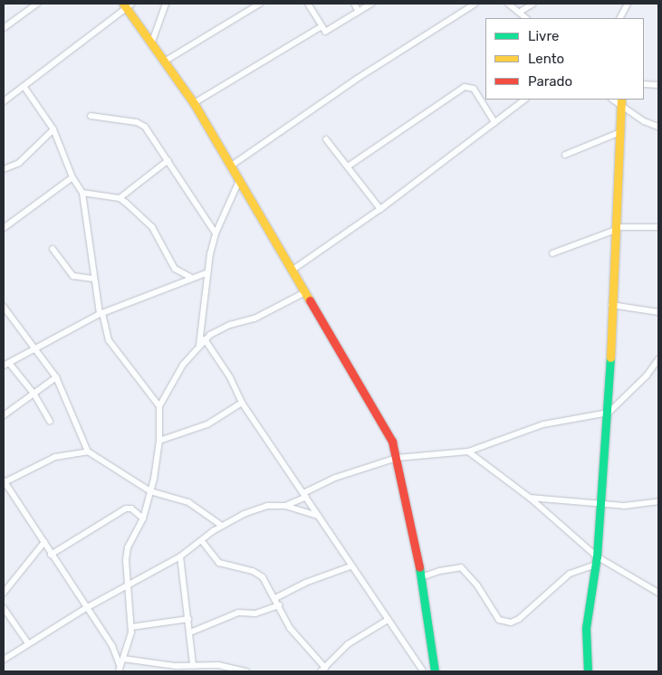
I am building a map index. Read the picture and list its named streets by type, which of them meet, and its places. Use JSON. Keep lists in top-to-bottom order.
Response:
{
  "legend": ["Livre", "Lento", "Parado"]
}
